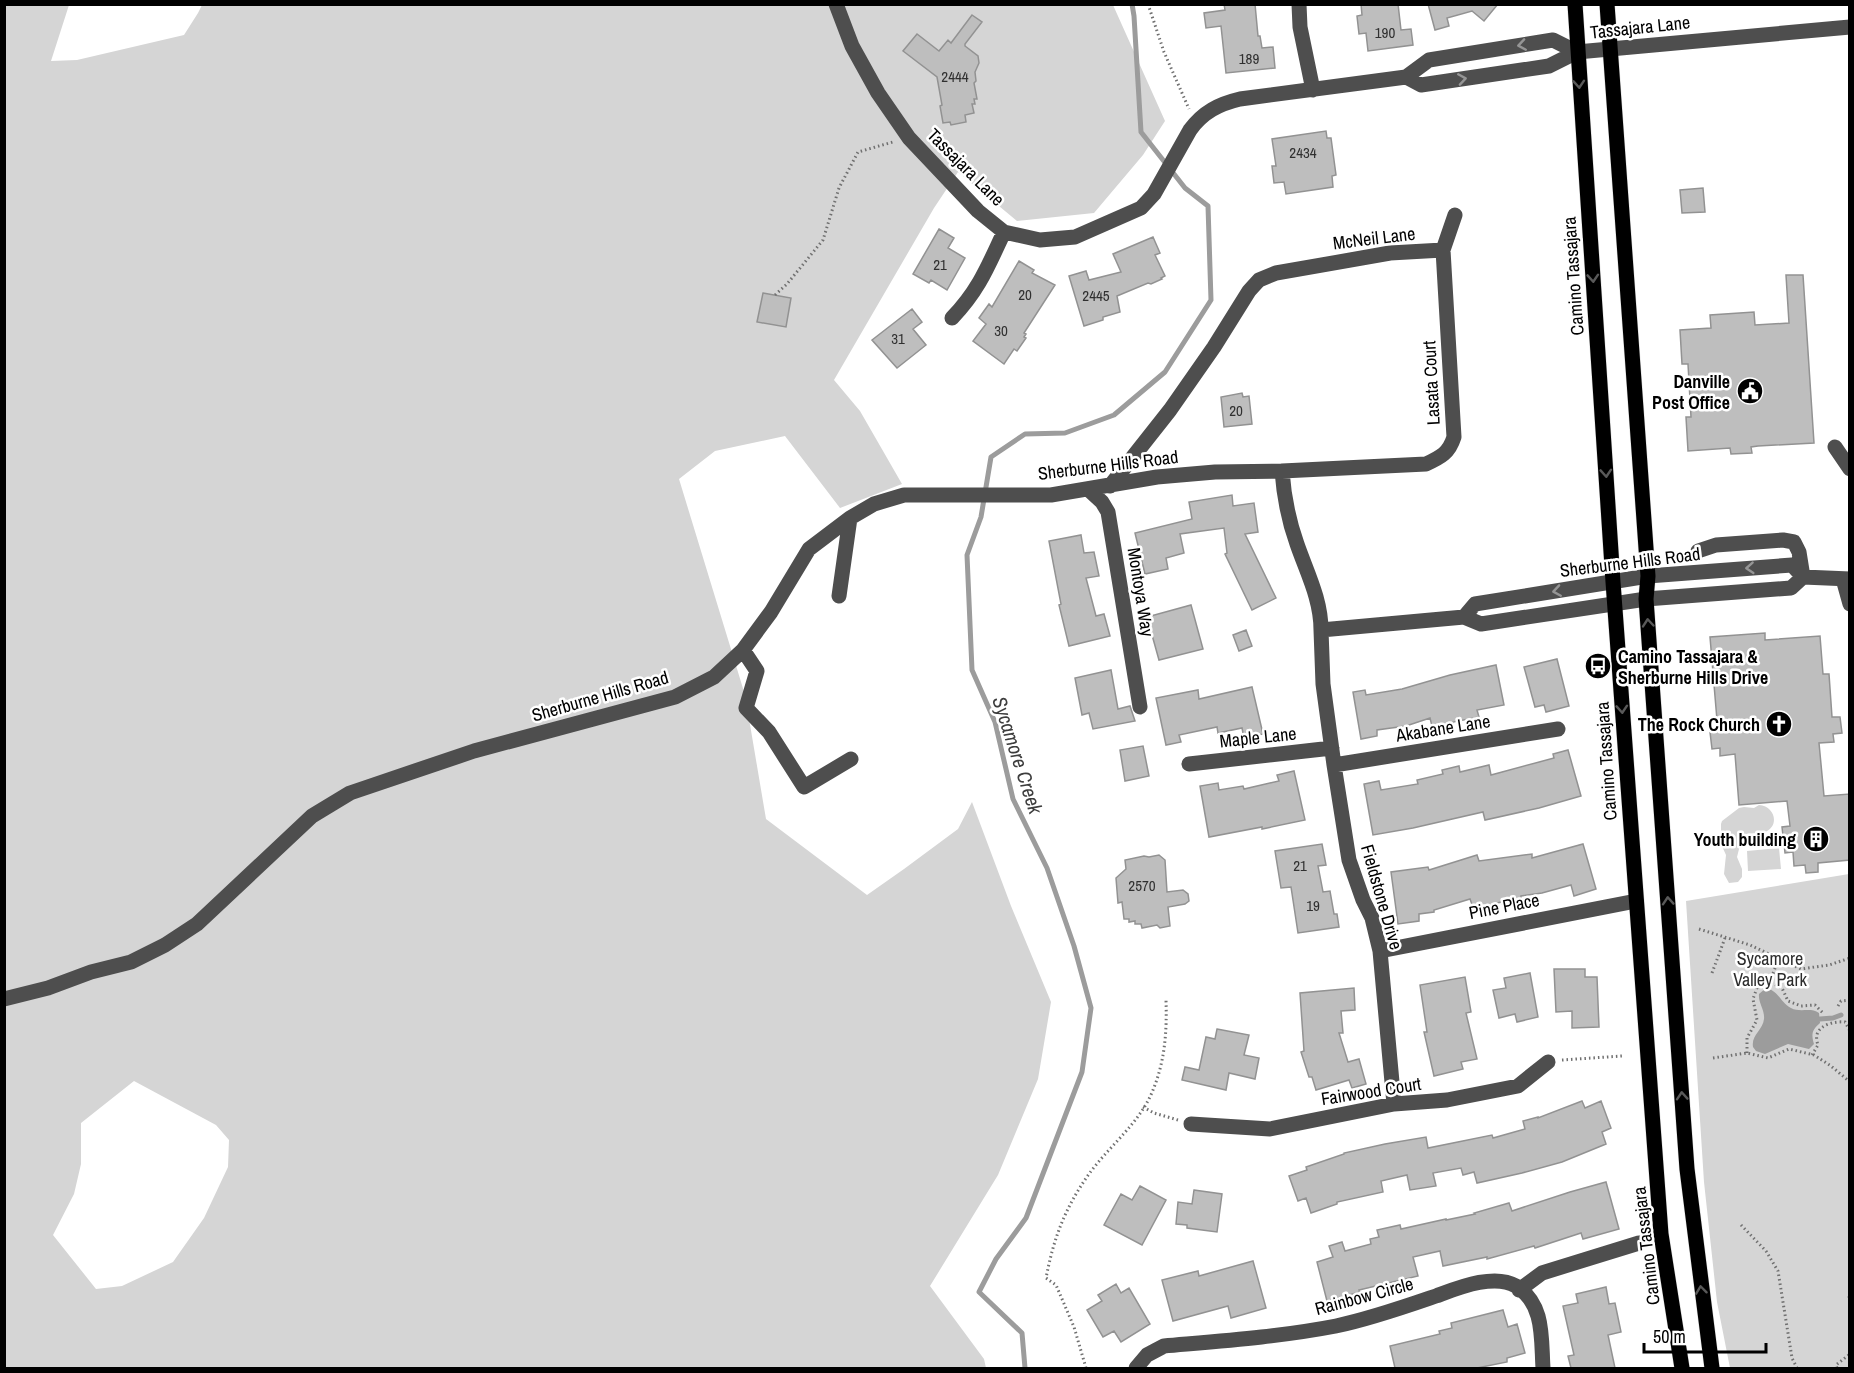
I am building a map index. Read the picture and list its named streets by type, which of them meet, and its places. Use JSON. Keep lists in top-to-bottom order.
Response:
{
  "streets": {
    "main road": ["Camino Tassajara"],
    "street": [
      "Tassajara Lane",
      "McNeil Lane",
      "Lasata Court",
      "Sherburne Hills Road",
      "Montoya Way",
      "Akabane Lane",
      "Maple Lane",
      "Fieldstone Drive",
      "Pine Place",
      "Fairwood Court",
      "Rainbow Circle"
    ]
  },
  "crossings": [
    ["Tassajara Lane", "Camino Tassajara"],
    ["McNeil Lane", "Lasata Court"],
    ["McNeil Lane", "Sherburne Hills Road"],
    ["Camino Tassajara", "Sherburne Hills Road"],
    ["Camino Tassajara", "Pine Place"],
    ["Lasata Court", "Sherburne Hills Road"],
    ["Sherburne Hills Road", "Montoya Way"],
    ["Sherburne Hills Road", "Fieldstone Drive"],
    ["Akabane Lane", "Fieldstone Drive"],
    ["Maple Lane", "Fieldstone Drive"],
    ["Fieldstone Drive", "Pine Place"],
    ["Fieldstone Drive", "Fairwood Court"]
  ],
  "water": ["Sycamore Creek"],
  "parks": ["Sycamore Valley Park"],
  "places": {
    "public building": ["Danville Post Office"],
    "bus stop": ["Camino Tassajara & Sherburne Hills Drive"],
    "church": ["The Rock Church"],
    "building": ["Youth building"]
  },
  "house_numbers": [
    "190",
    "189",
    "2444",
    "2434",
    "21",
    "20",
    "2445",
    "30",
    "31",
    "20",
    "21",
    "2570",
    "19"
  ],
  "scale_bar": "50 m"
}
